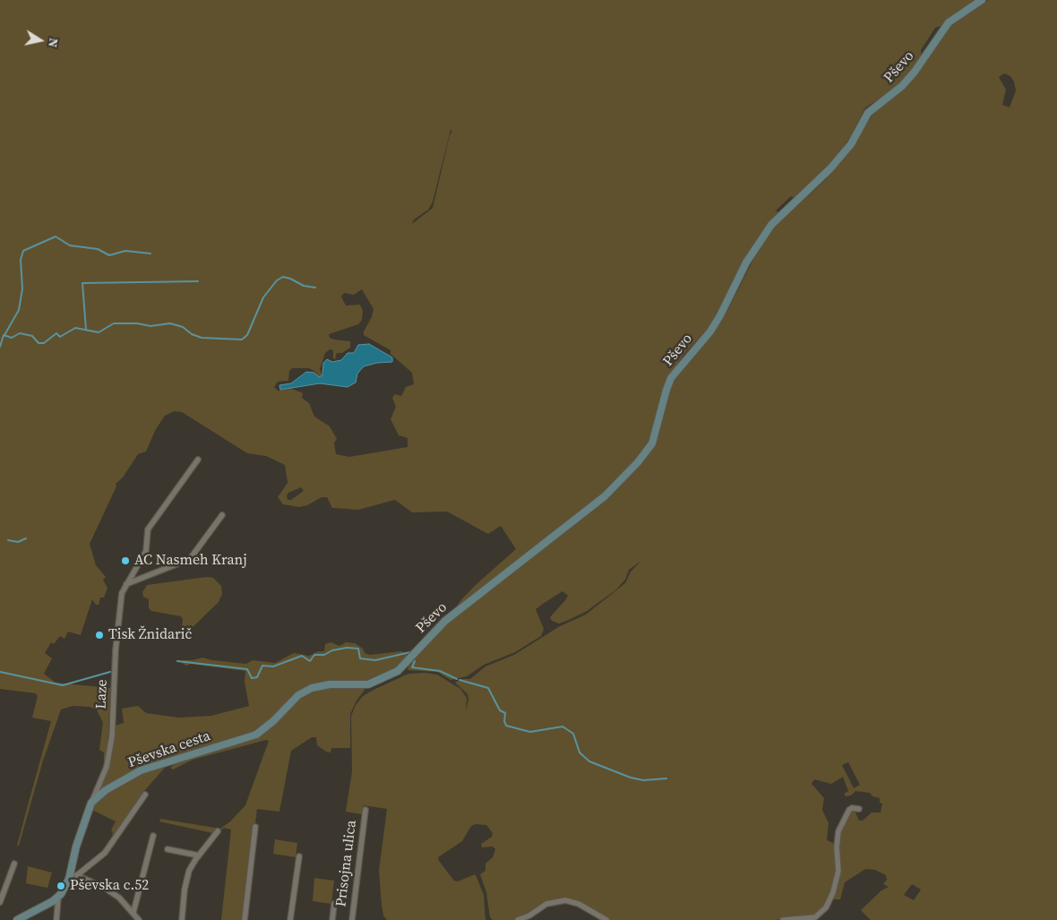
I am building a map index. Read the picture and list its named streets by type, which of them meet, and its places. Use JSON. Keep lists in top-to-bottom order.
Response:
{
  "streets": {
    "street": [
      "Pševo",
      "Laze",
      "Pševska cesta",
      "Prisojna ulica"
    ]
  },
  "crossings": [
    ["Pševo", "Pševska cesta"],
    ["Laze", "Pševska cesta"]
  ],
  "places": ["AC Nasmeh Kranj", "Tisk Žnidarič", "Pševska c.52"],
  "north": "right"
}
